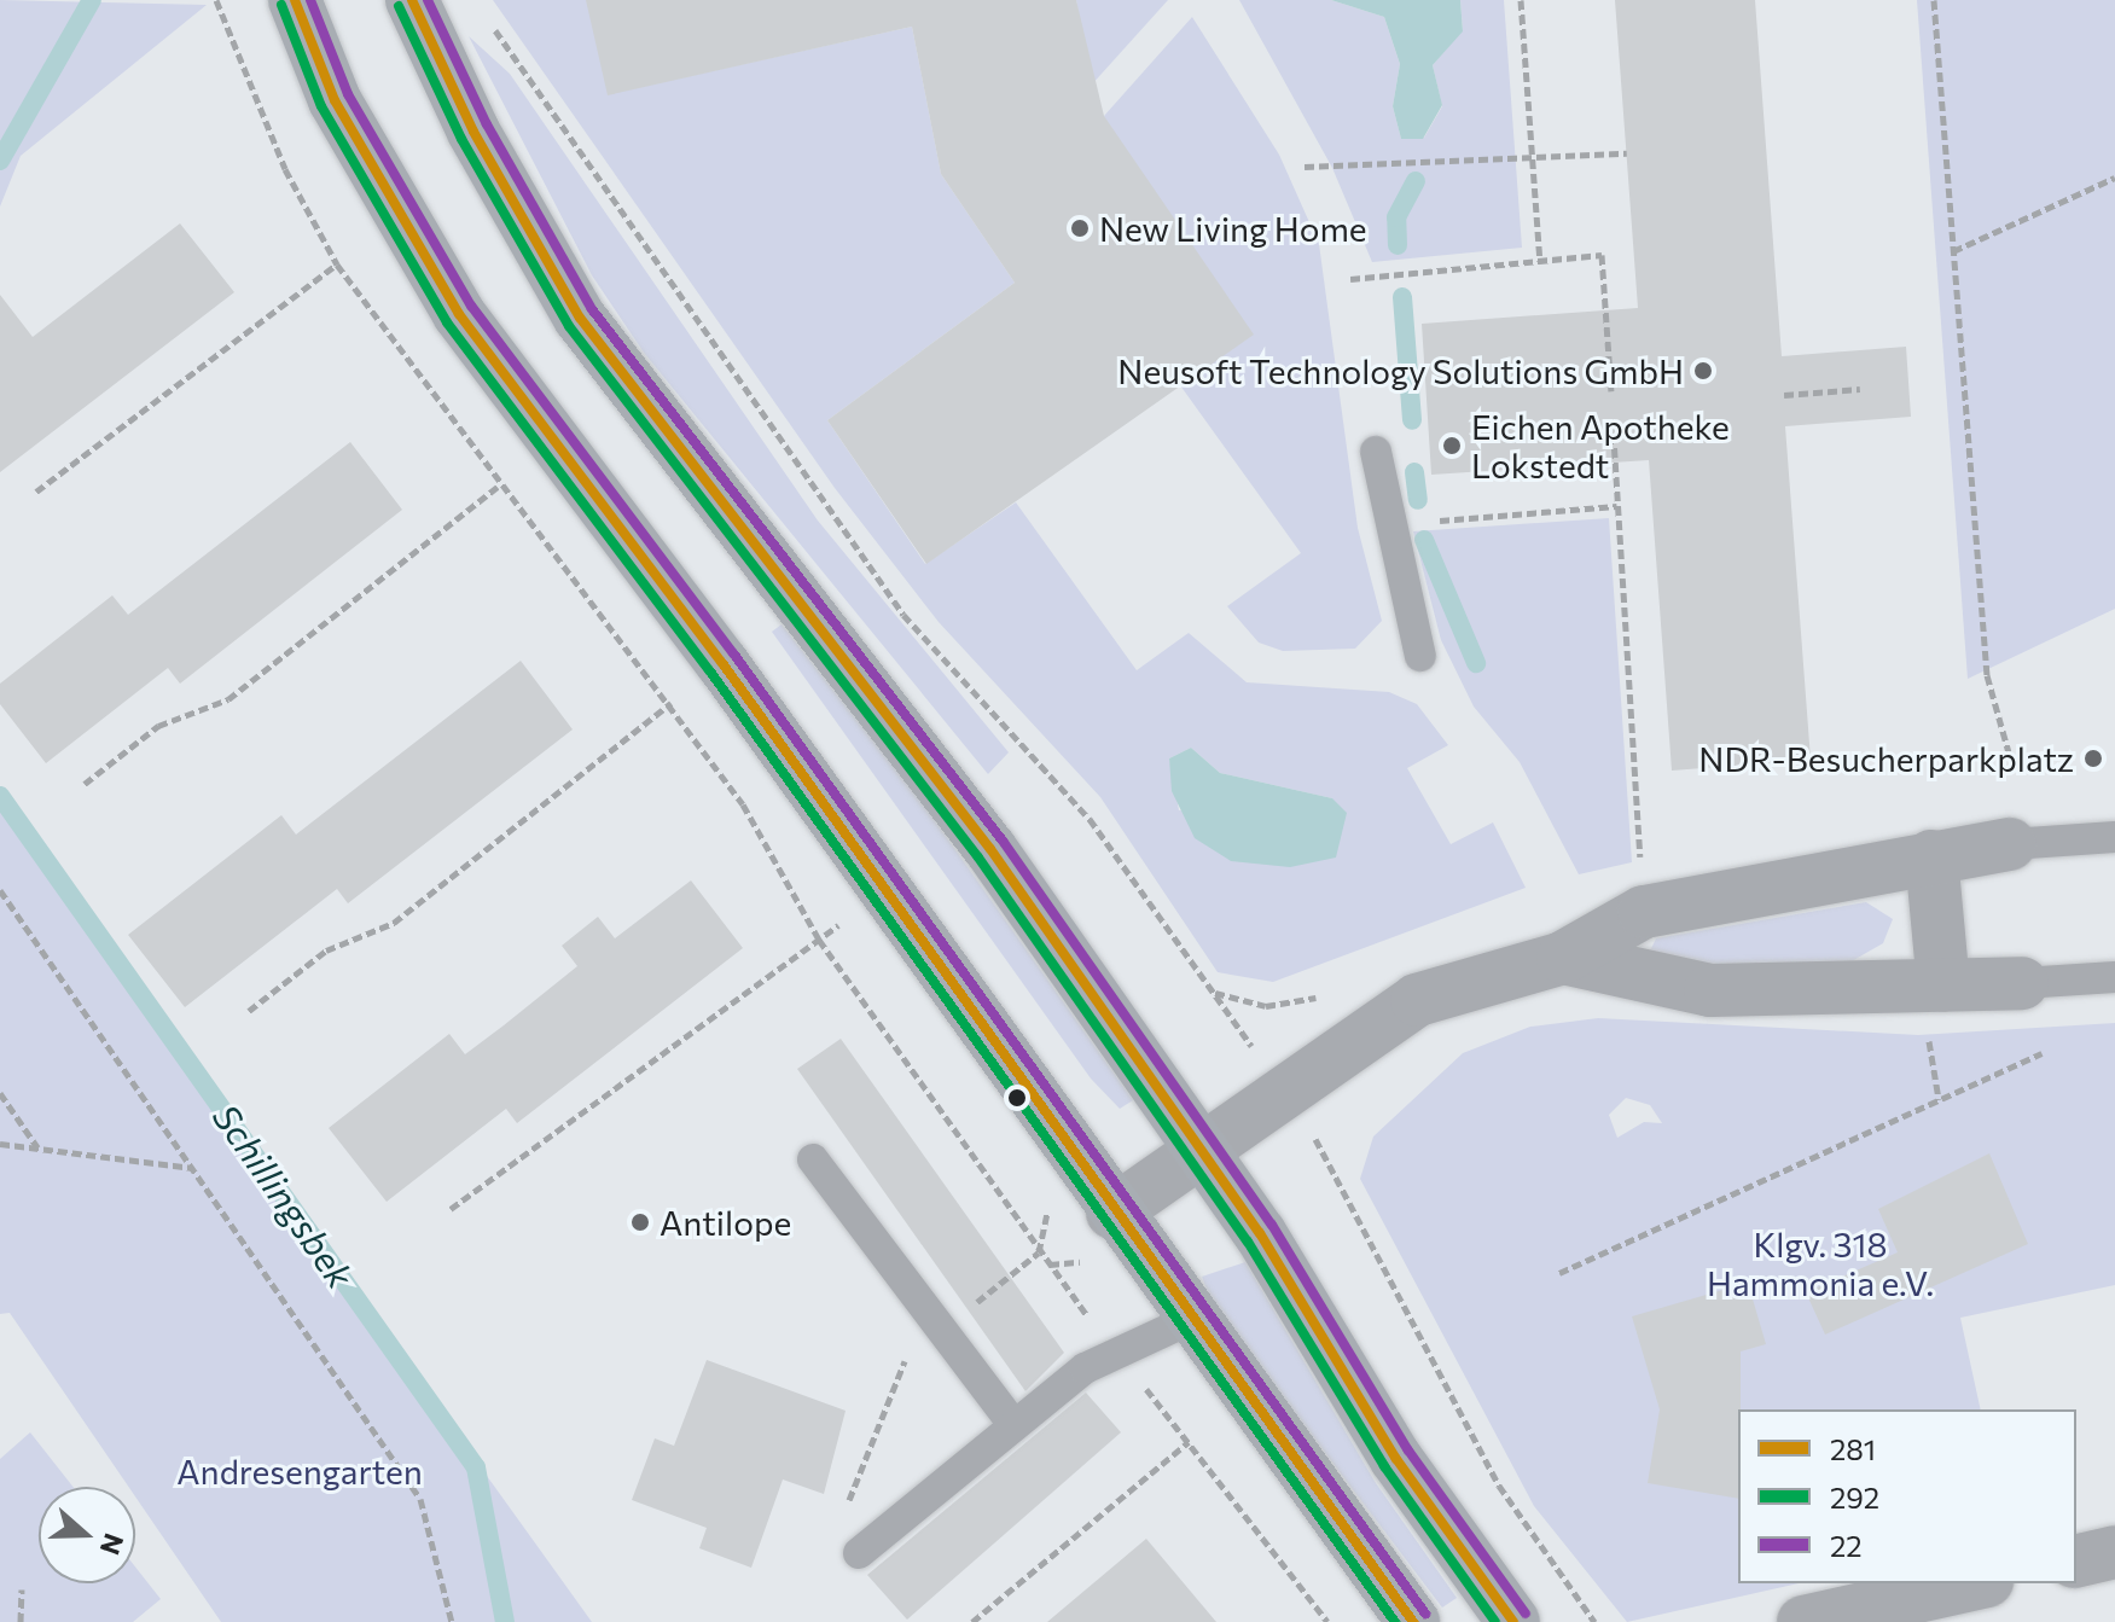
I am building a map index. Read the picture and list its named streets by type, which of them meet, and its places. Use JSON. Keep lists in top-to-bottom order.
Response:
{
  "water": ["Schillingsbek"],
  "parks": ["Klgv. 318 Hammonia e.V.", "Andresengarten"],
  "places": [
    "New Living Home",
    "Neusoft Technology Solutions GmbH",
    "Eichen Apotheke Lokstedt",
    "NDR-Besucherparkplatz",
    "Antilope"
  ],
  "lines": ["transit line 281", "transit line 22", "transit line 292"],
  "legend": ["281", "292", "22"],
  "north": "right"
}
